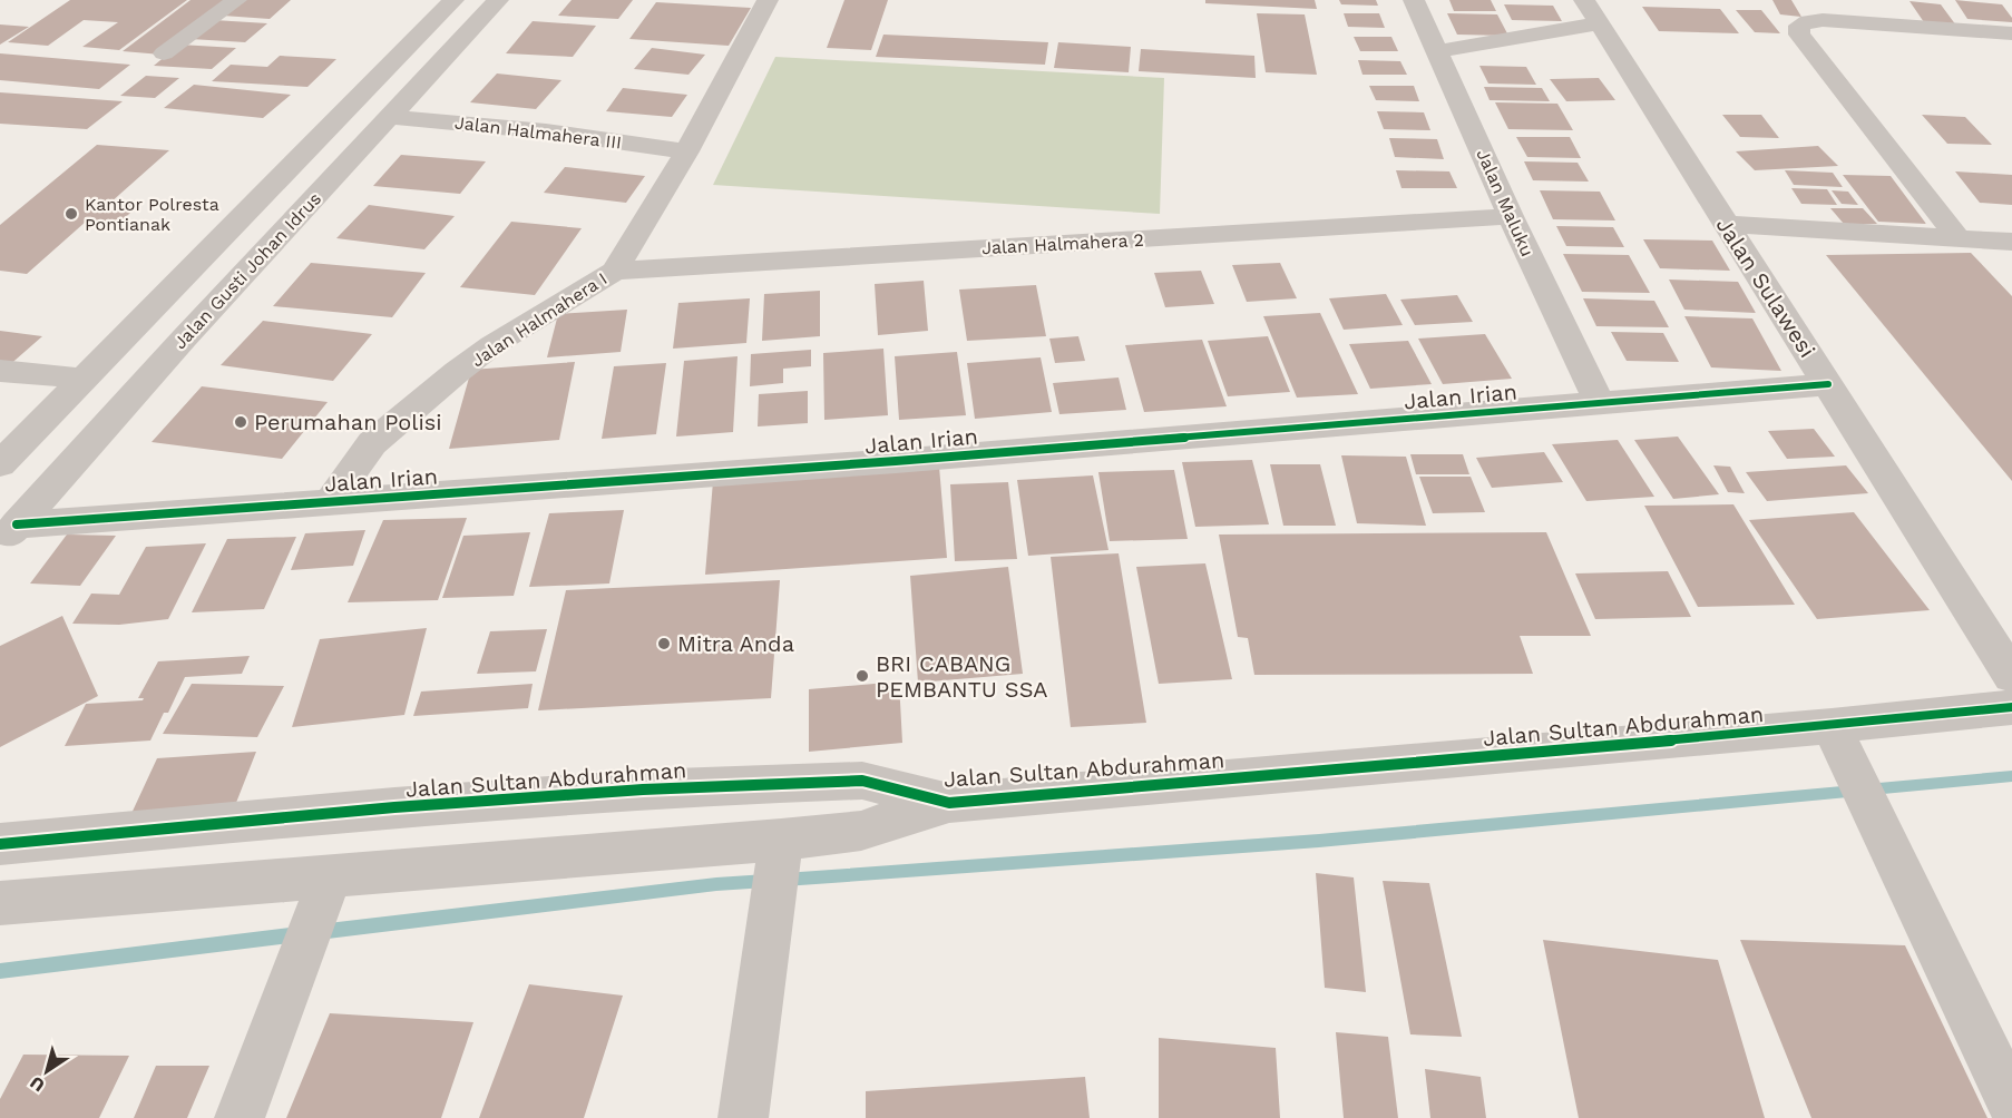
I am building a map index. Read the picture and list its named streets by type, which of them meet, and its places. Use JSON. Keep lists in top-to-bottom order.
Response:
{
  "streets": {
    "street": [
      "Jalan Halmahera III",
      "Jalan Maluku",
      "Jalan Halmahera 2",
      "Jalan Gusti Johan Idrus",
      "Jalan Sulawesi",
      "Jalan Halmahera I",
      "Jalan Irian",
      "Jalan Sultan Abdurahman"
    ]
  },
  "crossings": [
    ["Jalan Halmahera III", "Jalan Gusti Johan Idrus"],
    ["Jalan Halmahera III", "Jalan Halmahera I"],
    ["Jalan Maluku", "Jalan Halmahera 2"],
    ["Jalan Maluku", "Jalan Irian"],
    ["Jalan Halmahera 2", "Jalan Halmahera I"],
    ["Jalan Gusti Johan Idrus", "Jalan Irian"],
    ["Jalan Sulawesi", "Jalan Irian"],
    ["Jalan Halmahera I", "Jalan Irian"]
  ],
  "places": [
    "Kantor Polresta Pontianak",
    "Perumahan Polisi",
    "Mitra Anda",
    "BRI CABANG PEMBANTU SSA"
  ],
  "north": "bottom left"
}
